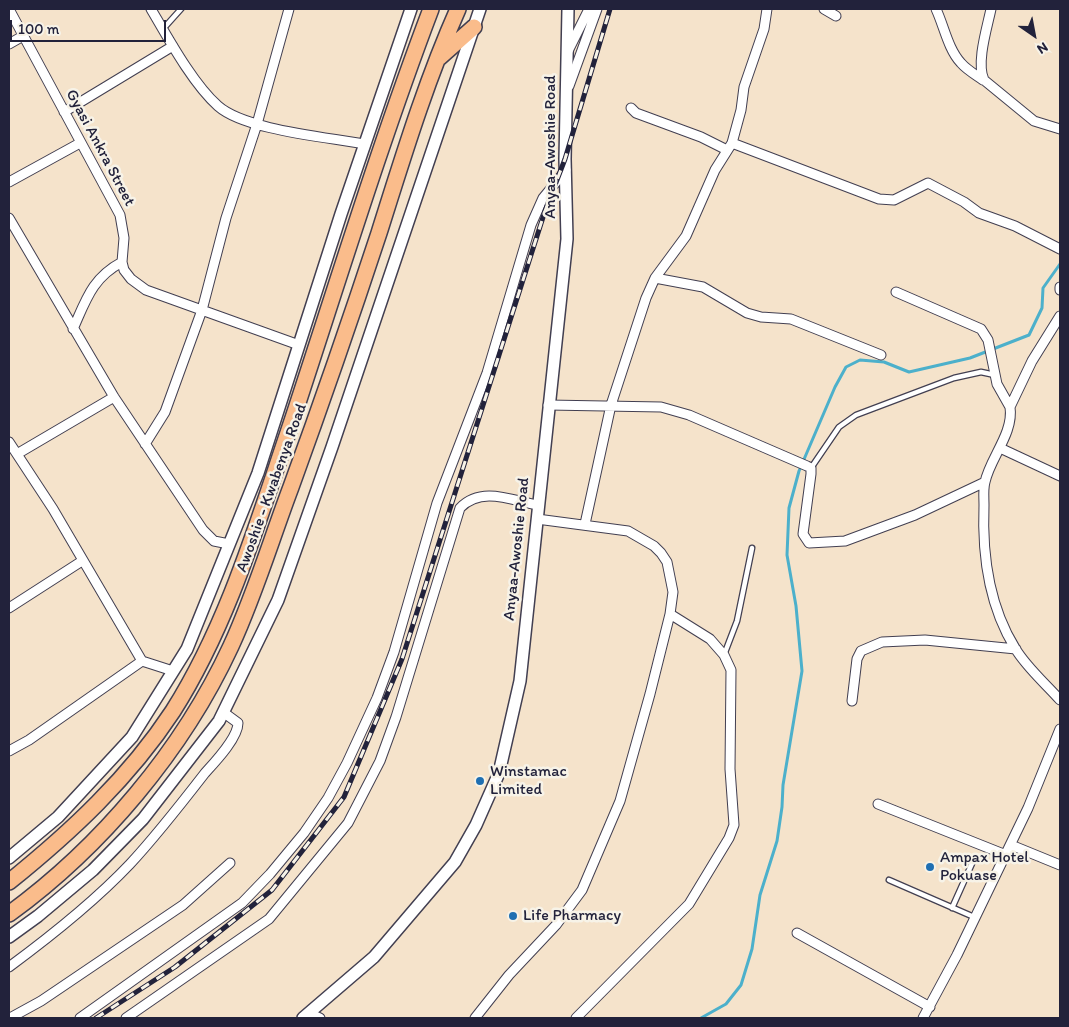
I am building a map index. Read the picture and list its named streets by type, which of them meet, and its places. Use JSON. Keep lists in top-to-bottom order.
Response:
{
  "streets": {
    "main road": ["Awoshie - Kwabenya Road"],
    "street": ["Anyaa-Awoshie Road", "Gyasi Ankra Street"]
  },
  "places": ["Winstamac Limited", "Ampax Hotel Pokuase", "Life Pharmacy"],
  "scale_bar": "100 m",
  "north": "bottom right"
}
